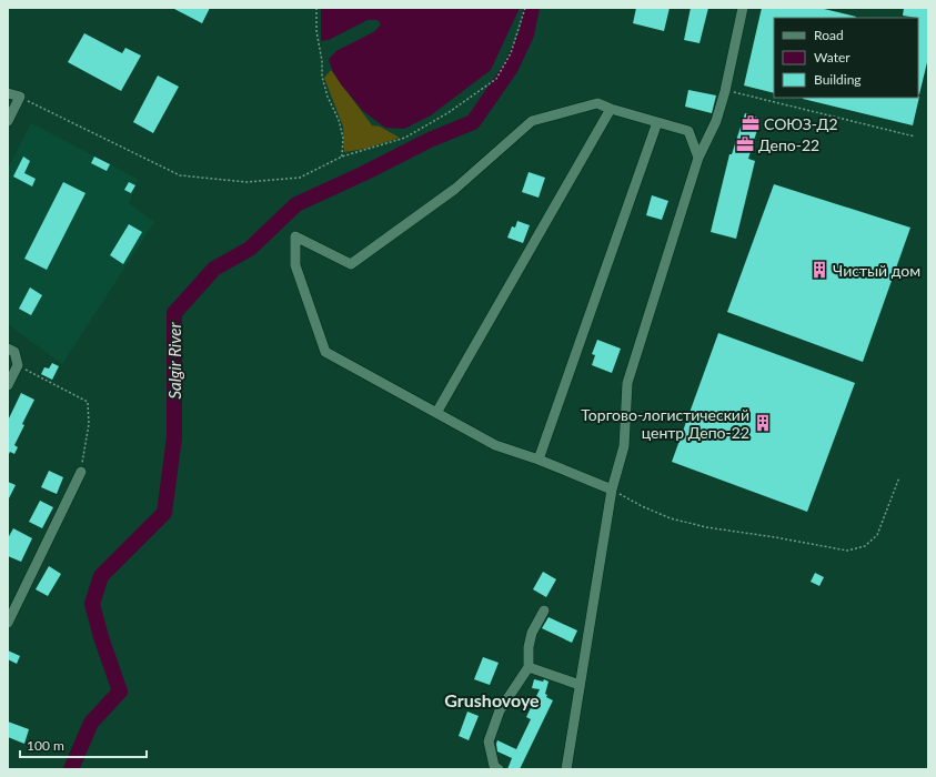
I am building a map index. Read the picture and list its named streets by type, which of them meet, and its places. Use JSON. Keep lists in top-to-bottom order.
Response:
{
  "districts": ["Grushovoye"],
  "water": ["Salgir River"],
  "places": {
    "office": ["СОЮЗ-Д2", "Депо-22"],
    "building": ["Чистый дом", "Торгово-логистический центр Депо-22"]
  },
  "legend": ["Road", "Water", "Building"],
  "scale_bar": "100 m"
}
